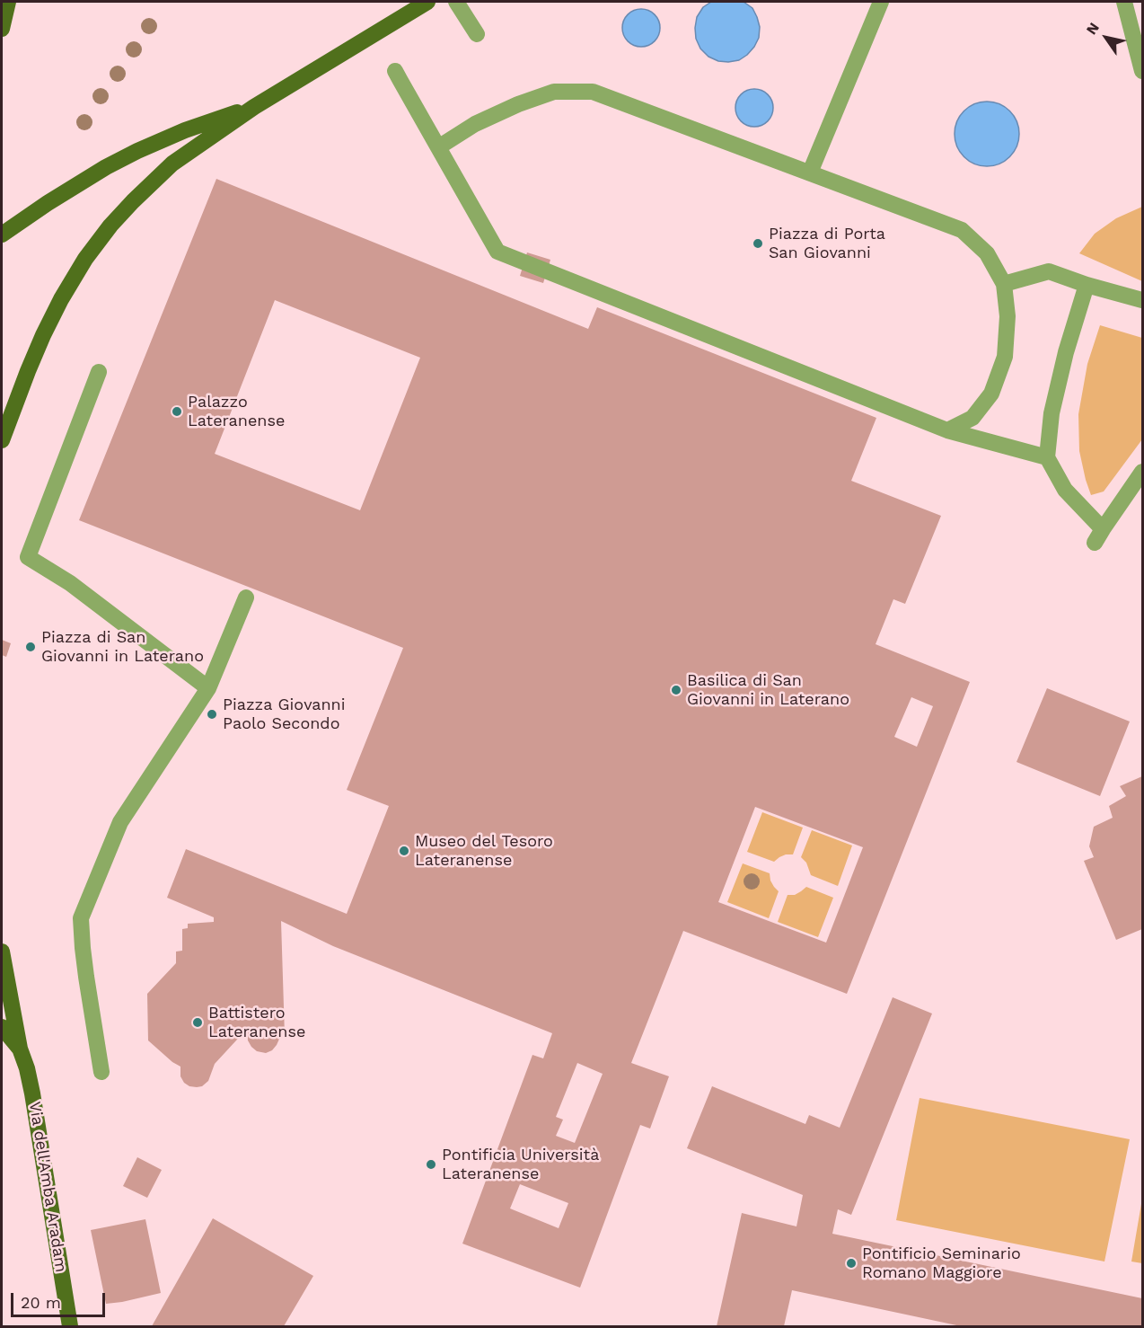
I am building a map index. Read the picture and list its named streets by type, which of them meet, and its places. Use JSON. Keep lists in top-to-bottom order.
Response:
{
  "streets": {
    "main road": ["Via dell'Amba Aradam"]
  },
  "places": [
    "Piazza di Porta San Giovanni",
    "Palazzo Lateranense",
    "Piazza di San Giovanni in Laterano",
    "Basilica di San Giovanni in Laterano",
    "Piazza Giovanni Paolo Secondo",
    "Museo del Tesoro Lateranense",
    "Battistero Lateranense",
    "Pontificia Università Lateranense",
    "Pontificio Seminario Romano Maggiore"
  ],
  "scale_bar": "20 m",
  "north": "top left"
}
